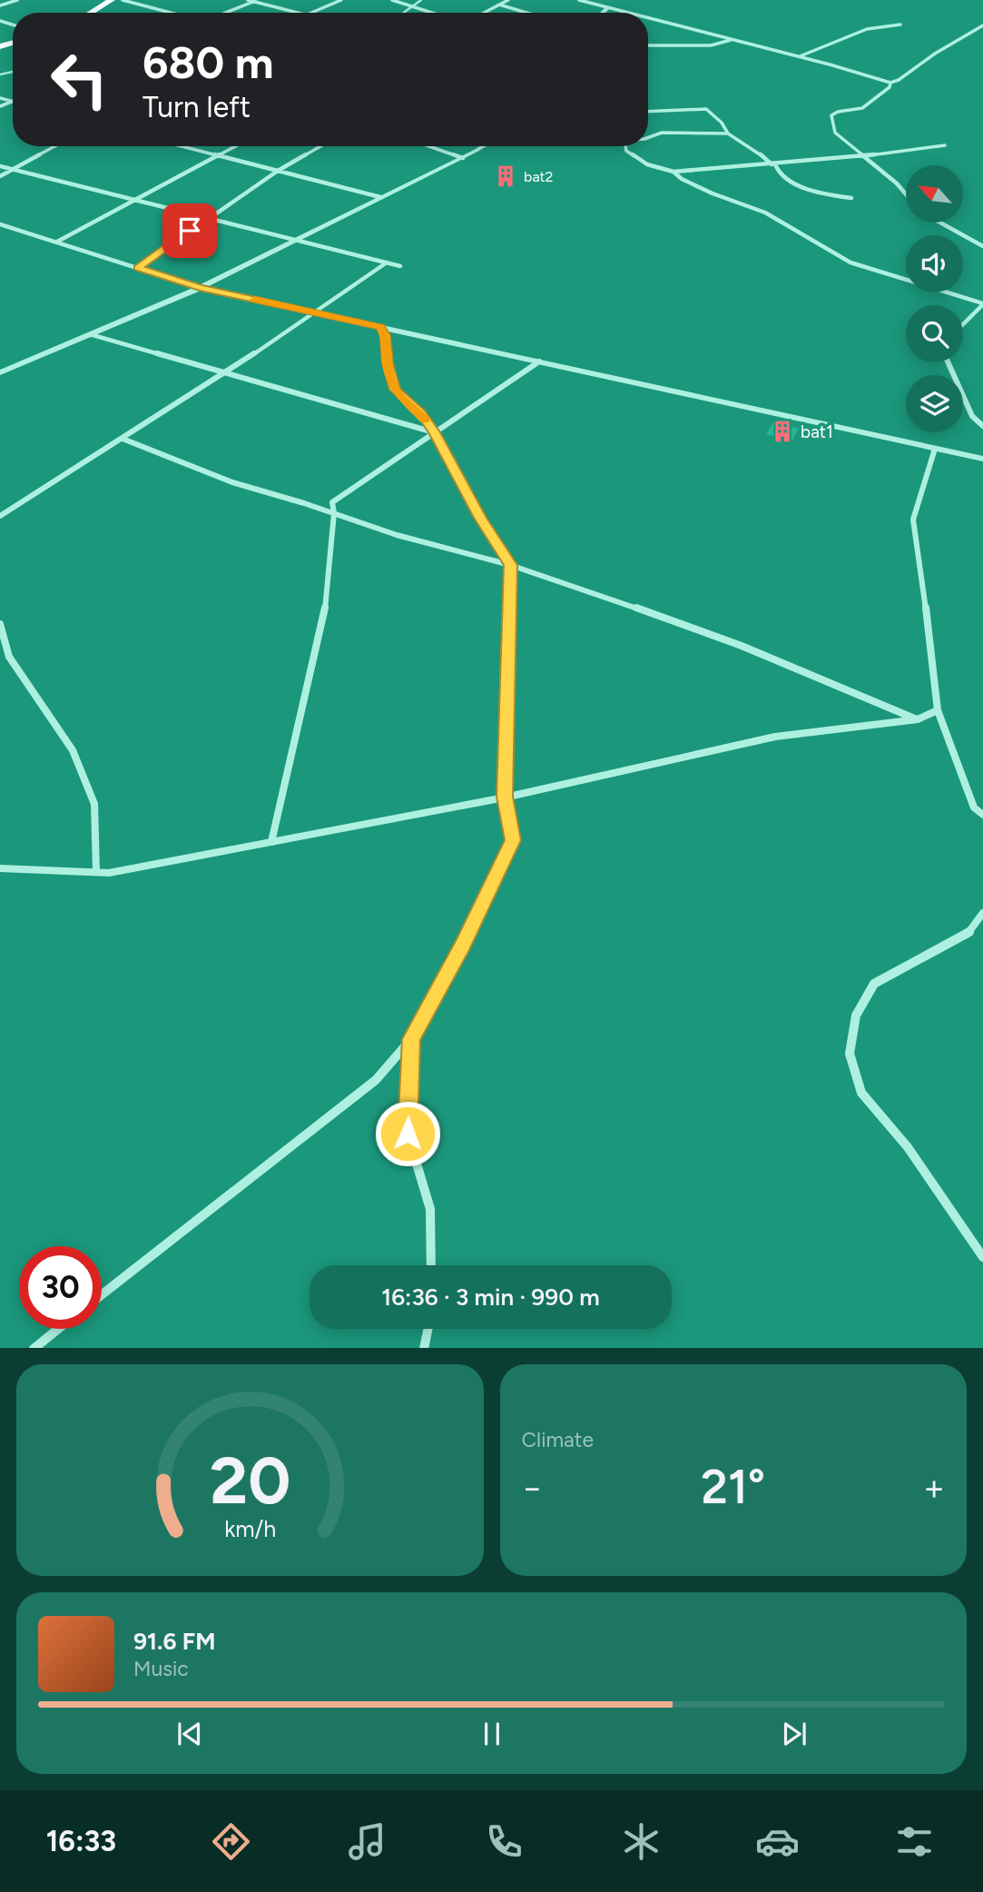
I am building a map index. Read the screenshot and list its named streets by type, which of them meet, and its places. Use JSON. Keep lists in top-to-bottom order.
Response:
{
  "places": {
    "building": ["bat2", "bat1"]
  },
  "north": "top left",
  "page": {
    "turn": ["680 m", "Turn left"],
    "limit": "30",
    "trip": "16:36 · 3 min · 990 m",
    "tile": "Climate",
    "heat": ["−", "21°", "+"],
    "song": ["91.6 FM", "Music"],
    "tabs": "16:33",
    "gauge": ["20", "km/h"]
  }
}
